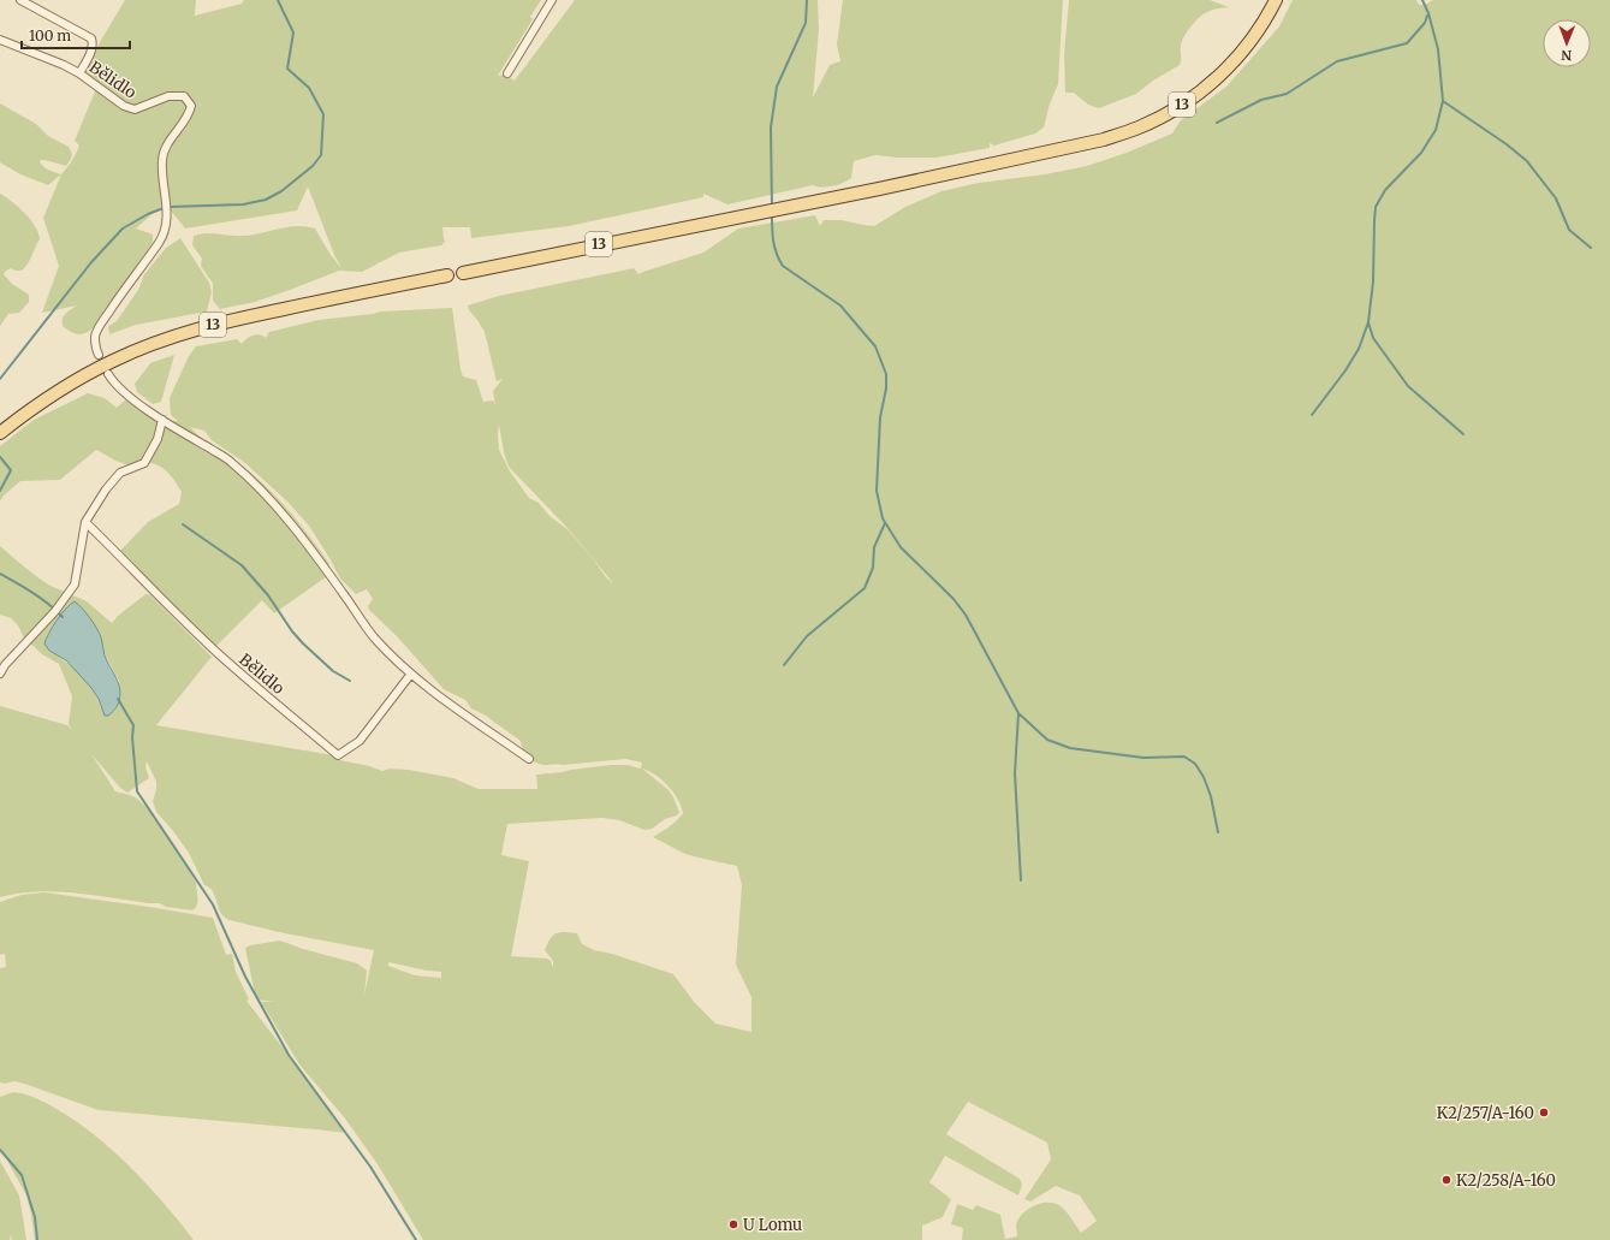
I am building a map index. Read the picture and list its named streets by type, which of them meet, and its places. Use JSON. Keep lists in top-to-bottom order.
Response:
{
  "streets": {
    "main road": ["13"],
    "street": ["Bělidlo"]
  },
  "places": ["K2/257/A-160", "K2/258/A-160", "U Lomu"],
  "scale_bar": "100 m",
  "north": "bottom"
}
